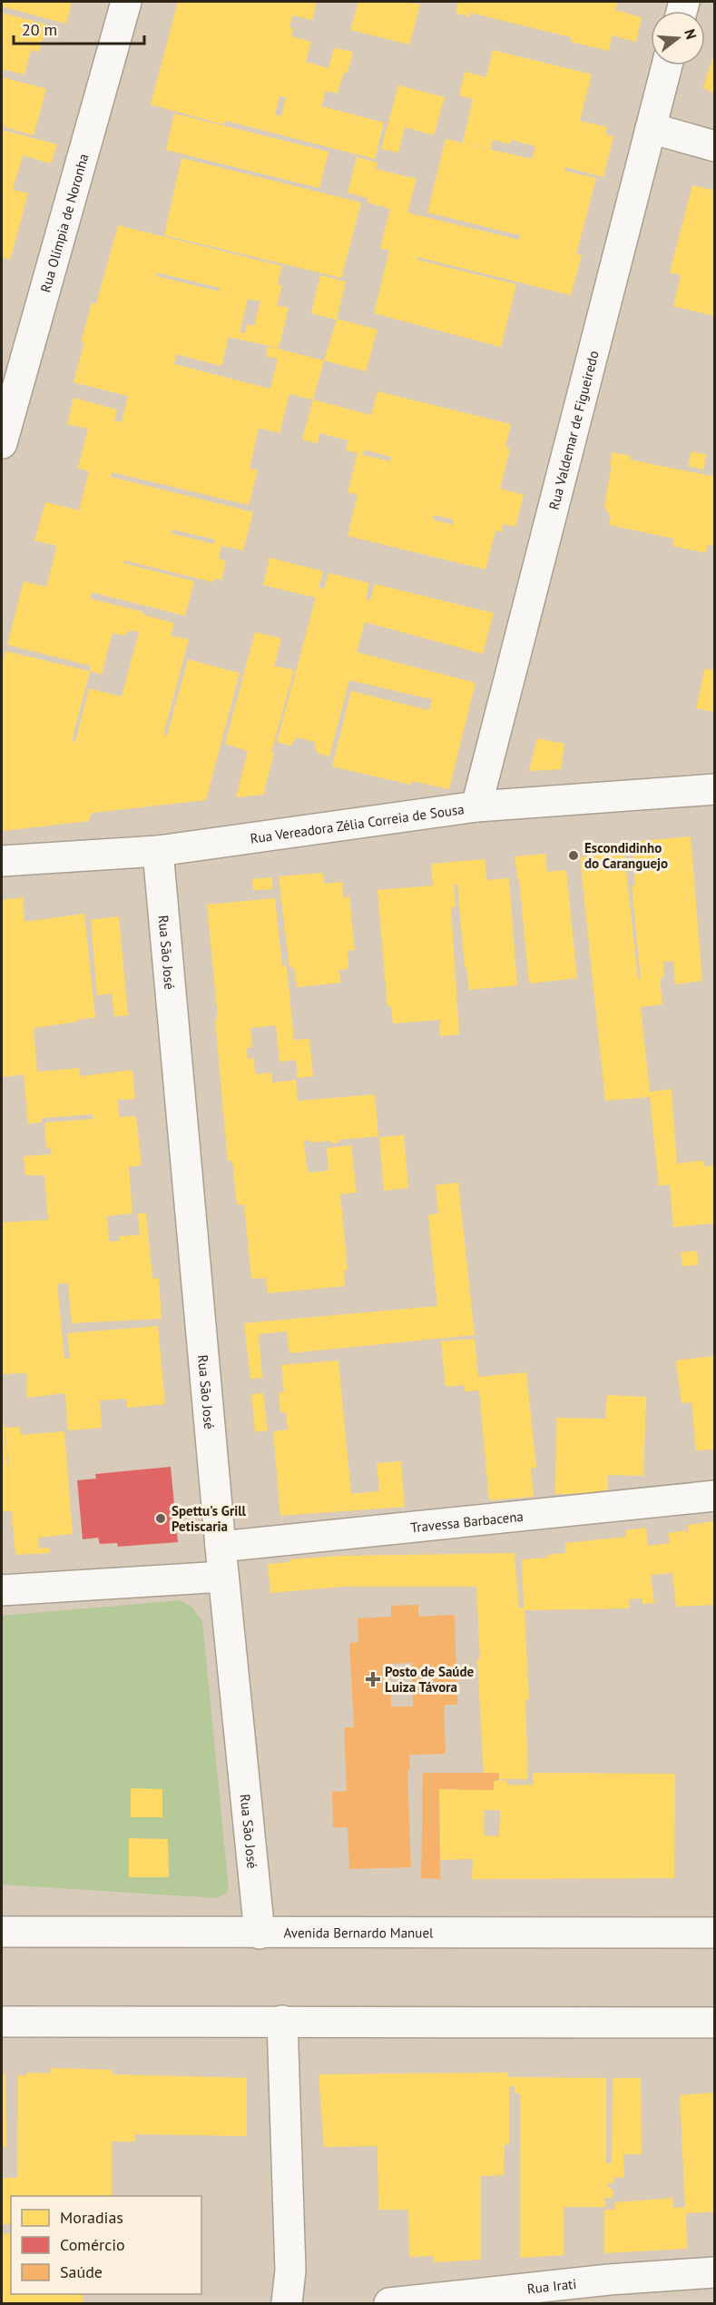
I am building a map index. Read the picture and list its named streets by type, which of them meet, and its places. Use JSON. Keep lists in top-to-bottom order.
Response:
{
  "streets": {
    "street": [
      "Rua Olímpia de Noronha",
      "Rua Valdemar de Figueiredo",
      "Rua Vereadora Zélia Correia de Sousa",
      "Rua São José",
      "Travessa Barbacena",
      "Avenida Bernardo Manuel",
      "Rua Irati"
    ]
  },
  "crossings": [
    ["Rua Valdemar de Figueiredo", "Rua Vereadora Zélia Correia de Sousa"],
    ["Rua Vereadora Zélia Correia de Sousa", "Rua São José"],
    ["Rua São José", "Travessa Barbacena"],
    ["Rua São José", "Avenida Bernardo Manuel"]
  ],
  "places": {
    "other": ["Escondidinho do Caranguejo", "Spettu's Grill Petiscaria"],
    "health": ["Posto de Saúde Luiza Távora"]
  },
  "legend": ["Moradias", "Comércio", "Saúde"],
  "scale_bar": "20 m",
  "north": "right"
}
